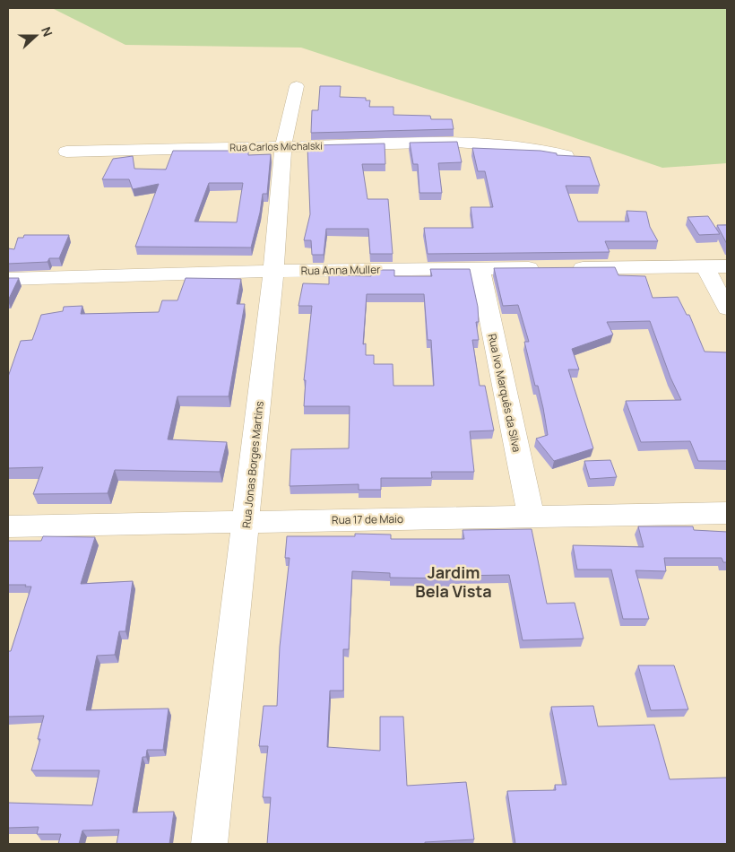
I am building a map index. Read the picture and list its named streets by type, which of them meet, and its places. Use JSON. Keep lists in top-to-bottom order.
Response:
{
  "streets": {
    "street": [
      "Rua Carlos Michalski",
      "Rua Anna Muller",
      "Rua Ivo Marquês da Silva",
      "Rua Jonas Borges Martins",
      "Rua 17 de Maio"
    ]
  },
  "crossings": [
    ["Rua Carlos Michalski", "Rua Jonas Borges Martins"],
    ["Rua Anna Muller", "Rua Ivo Marquês da Silva"],
    ["Rua Anna Muller", "Rua Jonas Borges Martins"],
    ["Rua Ivo Marquês da Silva", "Rua 17 de Maio"],
    ["Rua Jonas Borges Martins", "Rua 17 de Maio"]
  ],
  "districts": ["Jardim Bela Vista"],
  "north": "right"
}
